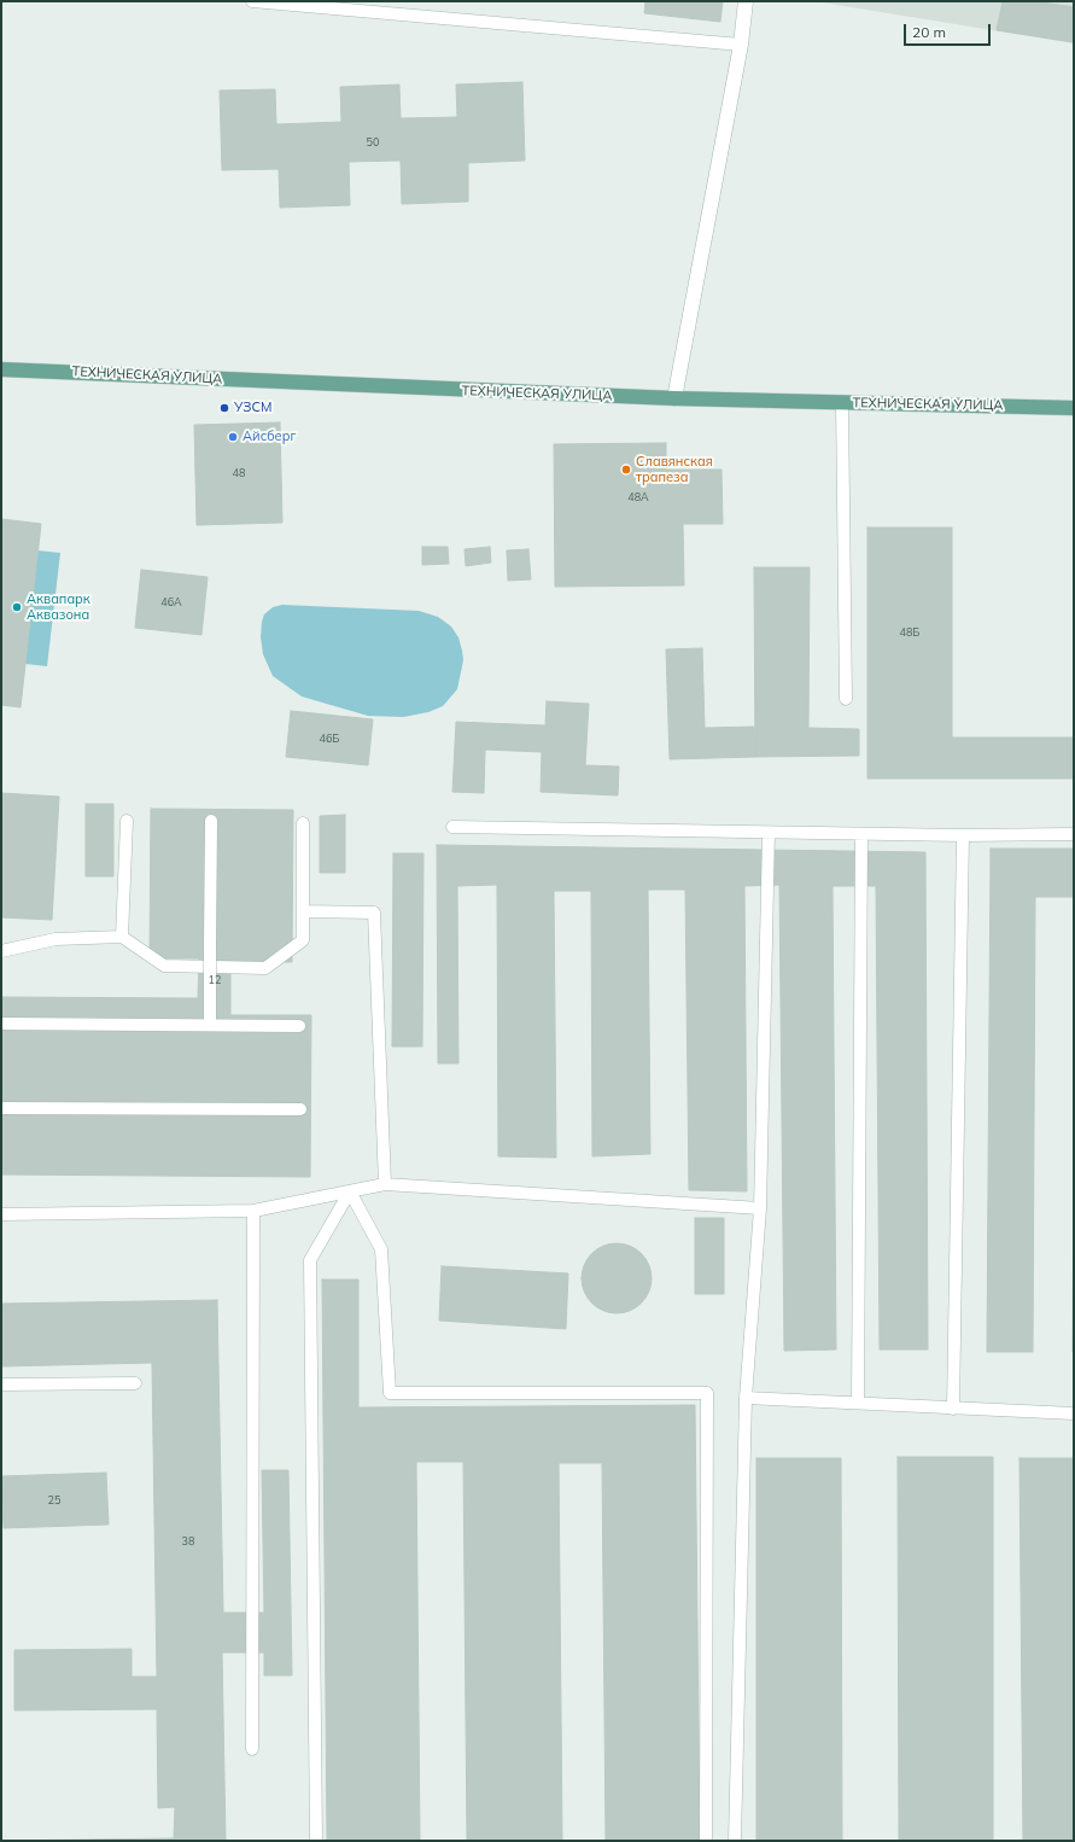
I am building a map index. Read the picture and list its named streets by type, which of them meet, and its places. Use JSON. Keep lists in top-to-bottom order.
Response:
{
  "streets": {
    "main road": ["ТЕХНИЧЕСКАЯ УЛИЦА"]
  },
  "places": [
    "УЗСМ",
    "Айсберг",
    "Славянская трапеза",
    "Аквапарк Аквазона"
  ],
  "house_numbers": [
    "50",
    "48",
    "48А",
    "46А",
    "48Б",
    "46Б",
    "12",
    "25",
    "38"
  ],
  "scale_bar": "20 m"
}
